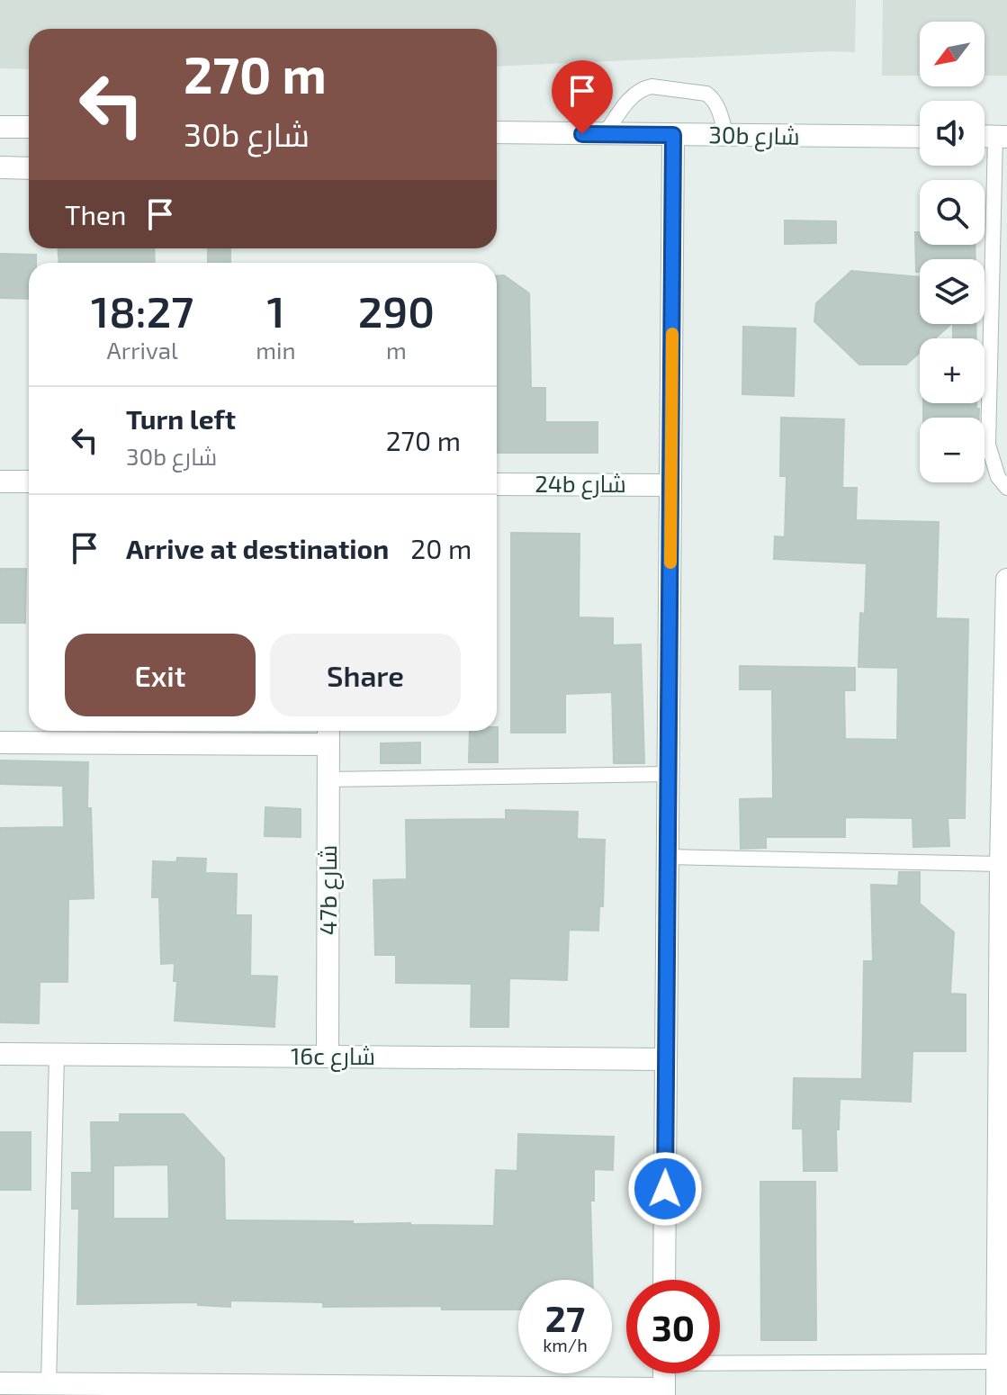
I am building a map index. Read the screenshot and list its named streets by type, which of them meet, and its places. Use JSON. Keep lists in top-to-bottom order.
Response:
{
  "streets": {
    "street": [
      "30b شارع",
      "24b شارع",
      "47b شارع",
      "16c شارع"
    ]
  },
  "crossings": [
    ["47b شارع", "16c شارع"]
  ],
  "north": "bottom left",
  "page": {
    "map_buttons": ["+", "−"],
    "turn": ["270 m", "30b شارع"],
    "then": "Then",
    "eta": [
      "18:27",
      "Arrival",
      "1",
      "min",
      "290",
      "m"
    ],
    "list": [
      {
        "name": "Turn left",
        "note": "30b شارع",
        "value": "270 m"
      },
      {
        "name": "Arrive at destination",
        "value": "20 m"
      }
    ],
    "buttons": ["Exit", "Share"],
    "speed": "27 km/h",
    "limit": "30"
  }
}
